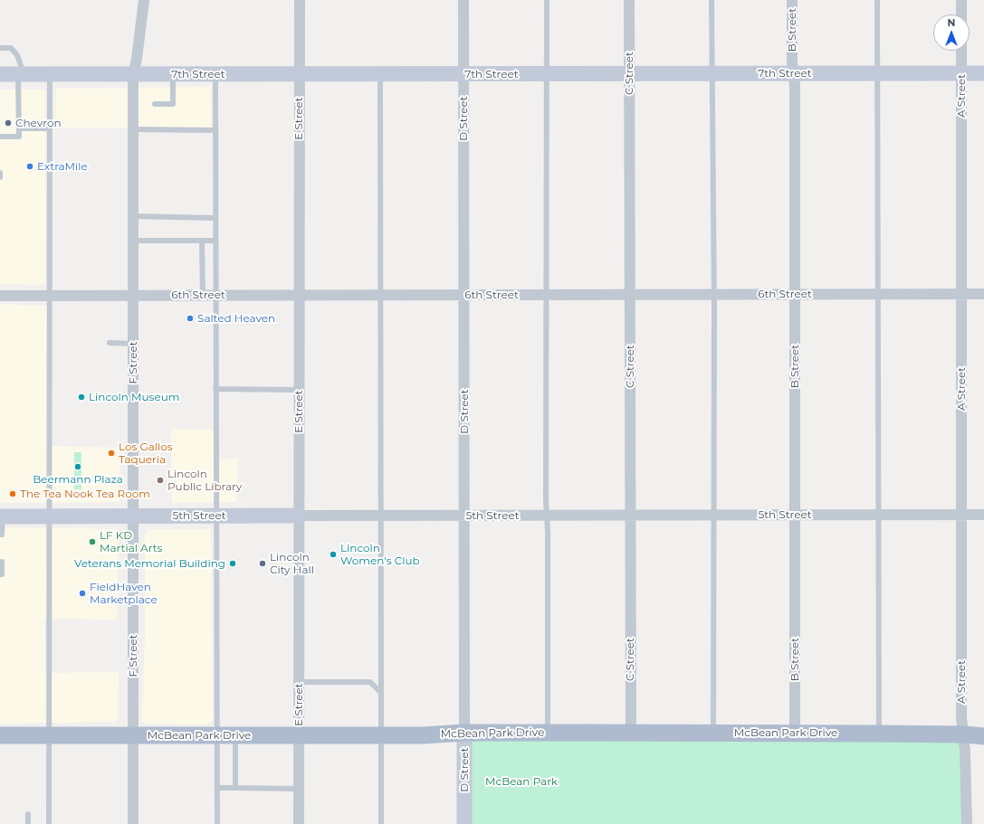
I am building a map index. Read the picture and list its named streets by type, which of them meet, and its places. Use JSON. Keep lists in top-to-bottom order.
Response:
{
  "streets": {
    "main road": ["McBean Park Drive"],
    "street": [
      "B Street",
      "C Street",
      "7th Street",
      "A Street",
      "E Street",
      "D Street",
      "6th Street",
      "F Street",
      "5th Street"
    ]
  },
  "crossings": [
    ["B Street", "7th Street"],
    ["B Street", "6th Street"],
    ["B Street", "5th Street"],
    ["B Street", "McBean Park Drive"],
    ["C Street", "7th Street"],
    ["C Street", "6th Street"],
    ["C Street", "5th Street"],
    ["C Street", "McBean Park Drive"],
    ["7th Street", "A Street"],
    ["7th Street", "E Street"],
    ["7th Street", "D Street"],
    ["7th Street", "F Street"],
    ["A Street", "6th Street"],
    ["A Street", "5th Street"],
    ["A Street", "McBean Park Drive"],
    ["E Street", "6th Street"],
    ["E Street", "5th Street"],
    ["E Street", "McBean Park Drive"],
    ["D Street", "6th Street"],
    ["D Street", "5th Street"],
    ["D Street", "McBean Park Drive"],
    ["6th Street", "F Street"],
    ["F Street", "5th Street"],
    ["F Street", "McBean Park Drive"]
  ],
  "parks": ["McBean Park"],
  "places": [
    "Chevron",
    "ExtraMile",
    "Salted Heaven",
    "Lincoln Museum",
    "Los Gallos Taqueria",
    "Beermann Plaza",
    "Lincoln Public Library",
    "The Tea Nook Tea Room",
    "LF KD Martial Arts",
    "Lincoln Women's Club",
    "Veterans Memorial Building",
    "Lincoln City Hall",
    "FieldHaven Marketplace"
  ],
  "north": "top"
}
